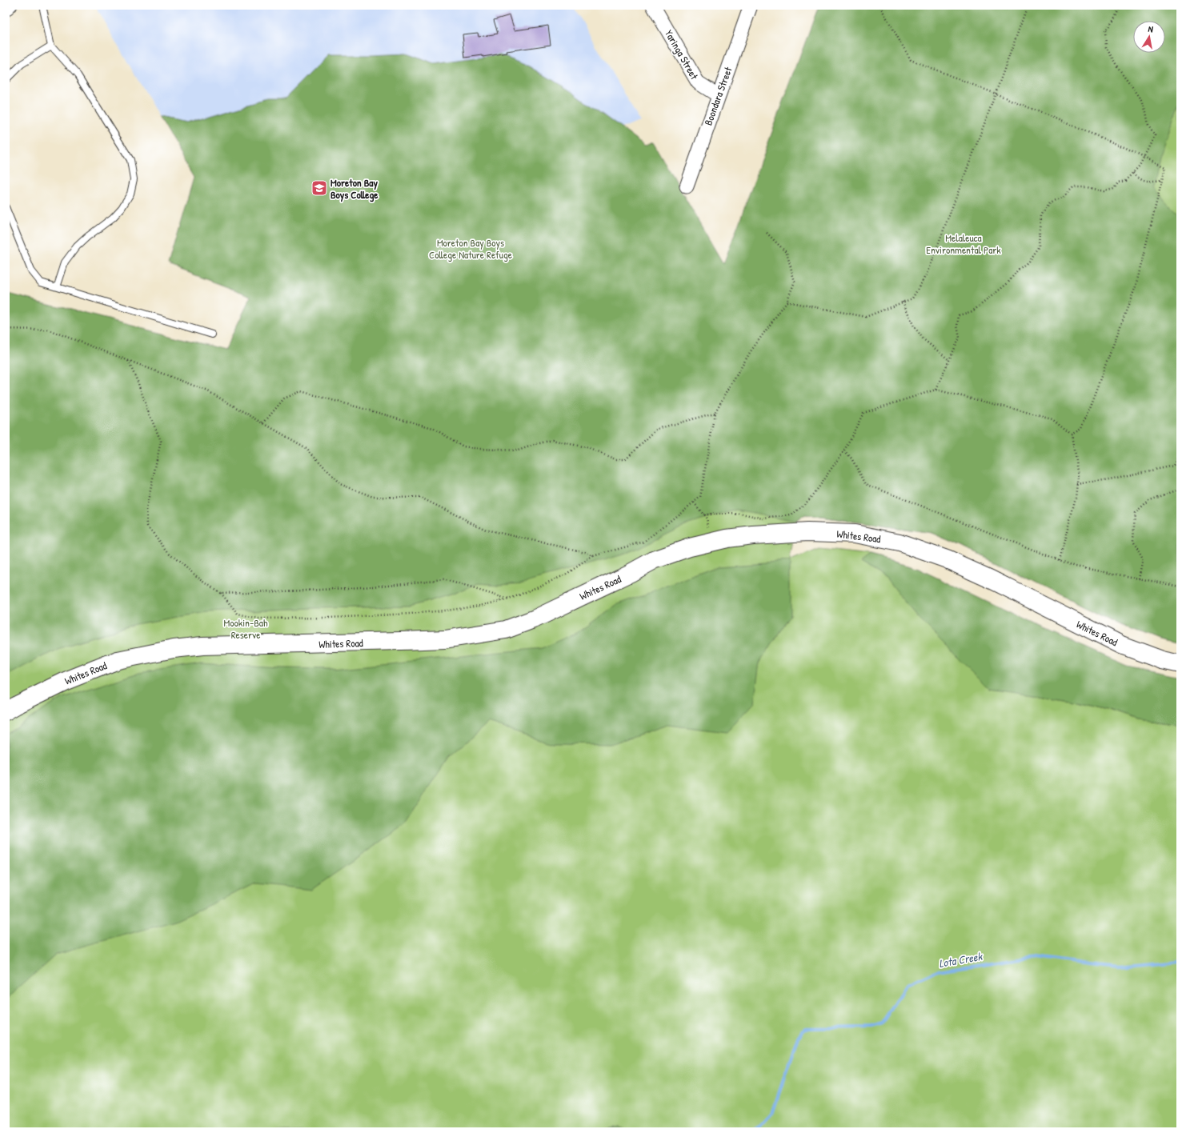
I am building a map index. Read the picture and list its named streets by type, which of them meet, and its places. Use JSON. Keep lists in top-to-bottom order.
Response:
{
  "streets": {
    "street": ["Yaringa Street", "Boondara Street", "Whites Road"]
  },
  "crossings": [
    ["Yaringa Street", "Boondara Street"]
  ],
  "water": ["Lota Creek"],
  "parks": ["Melaleuca Environmental Park", "Moreton Bay Boys College Nature Refuge", "Mookin-Bah Reserve"],
  "places": {
    "school or university": ["Moreton Bay Boys College"]
  },
  "north": "top"
}
